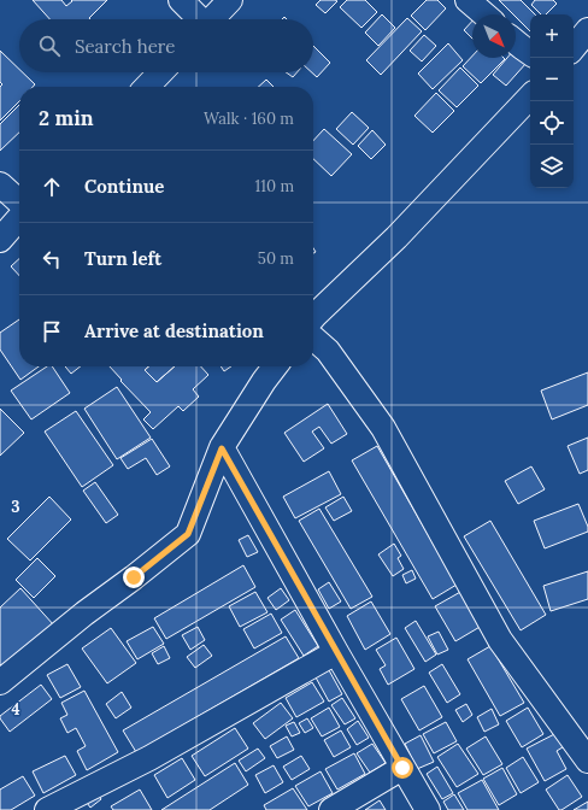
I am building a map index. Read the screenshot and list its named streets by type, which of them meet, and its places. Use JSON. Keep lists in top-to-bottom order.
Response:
{
  "north": "bottom right",
  "page": {
    "map_buttons": ["+", "−"],
    "search": "Search here",
    "heading": ["2 min", "Walk · 160 m"],
    "list": [
      ["Continue", "110 m"],
      ["Turn left", "50 m"],
      "Arrive at destination"
    ]
  },
  "grid": {
    "rows": ["3", "4"]
  }
}
